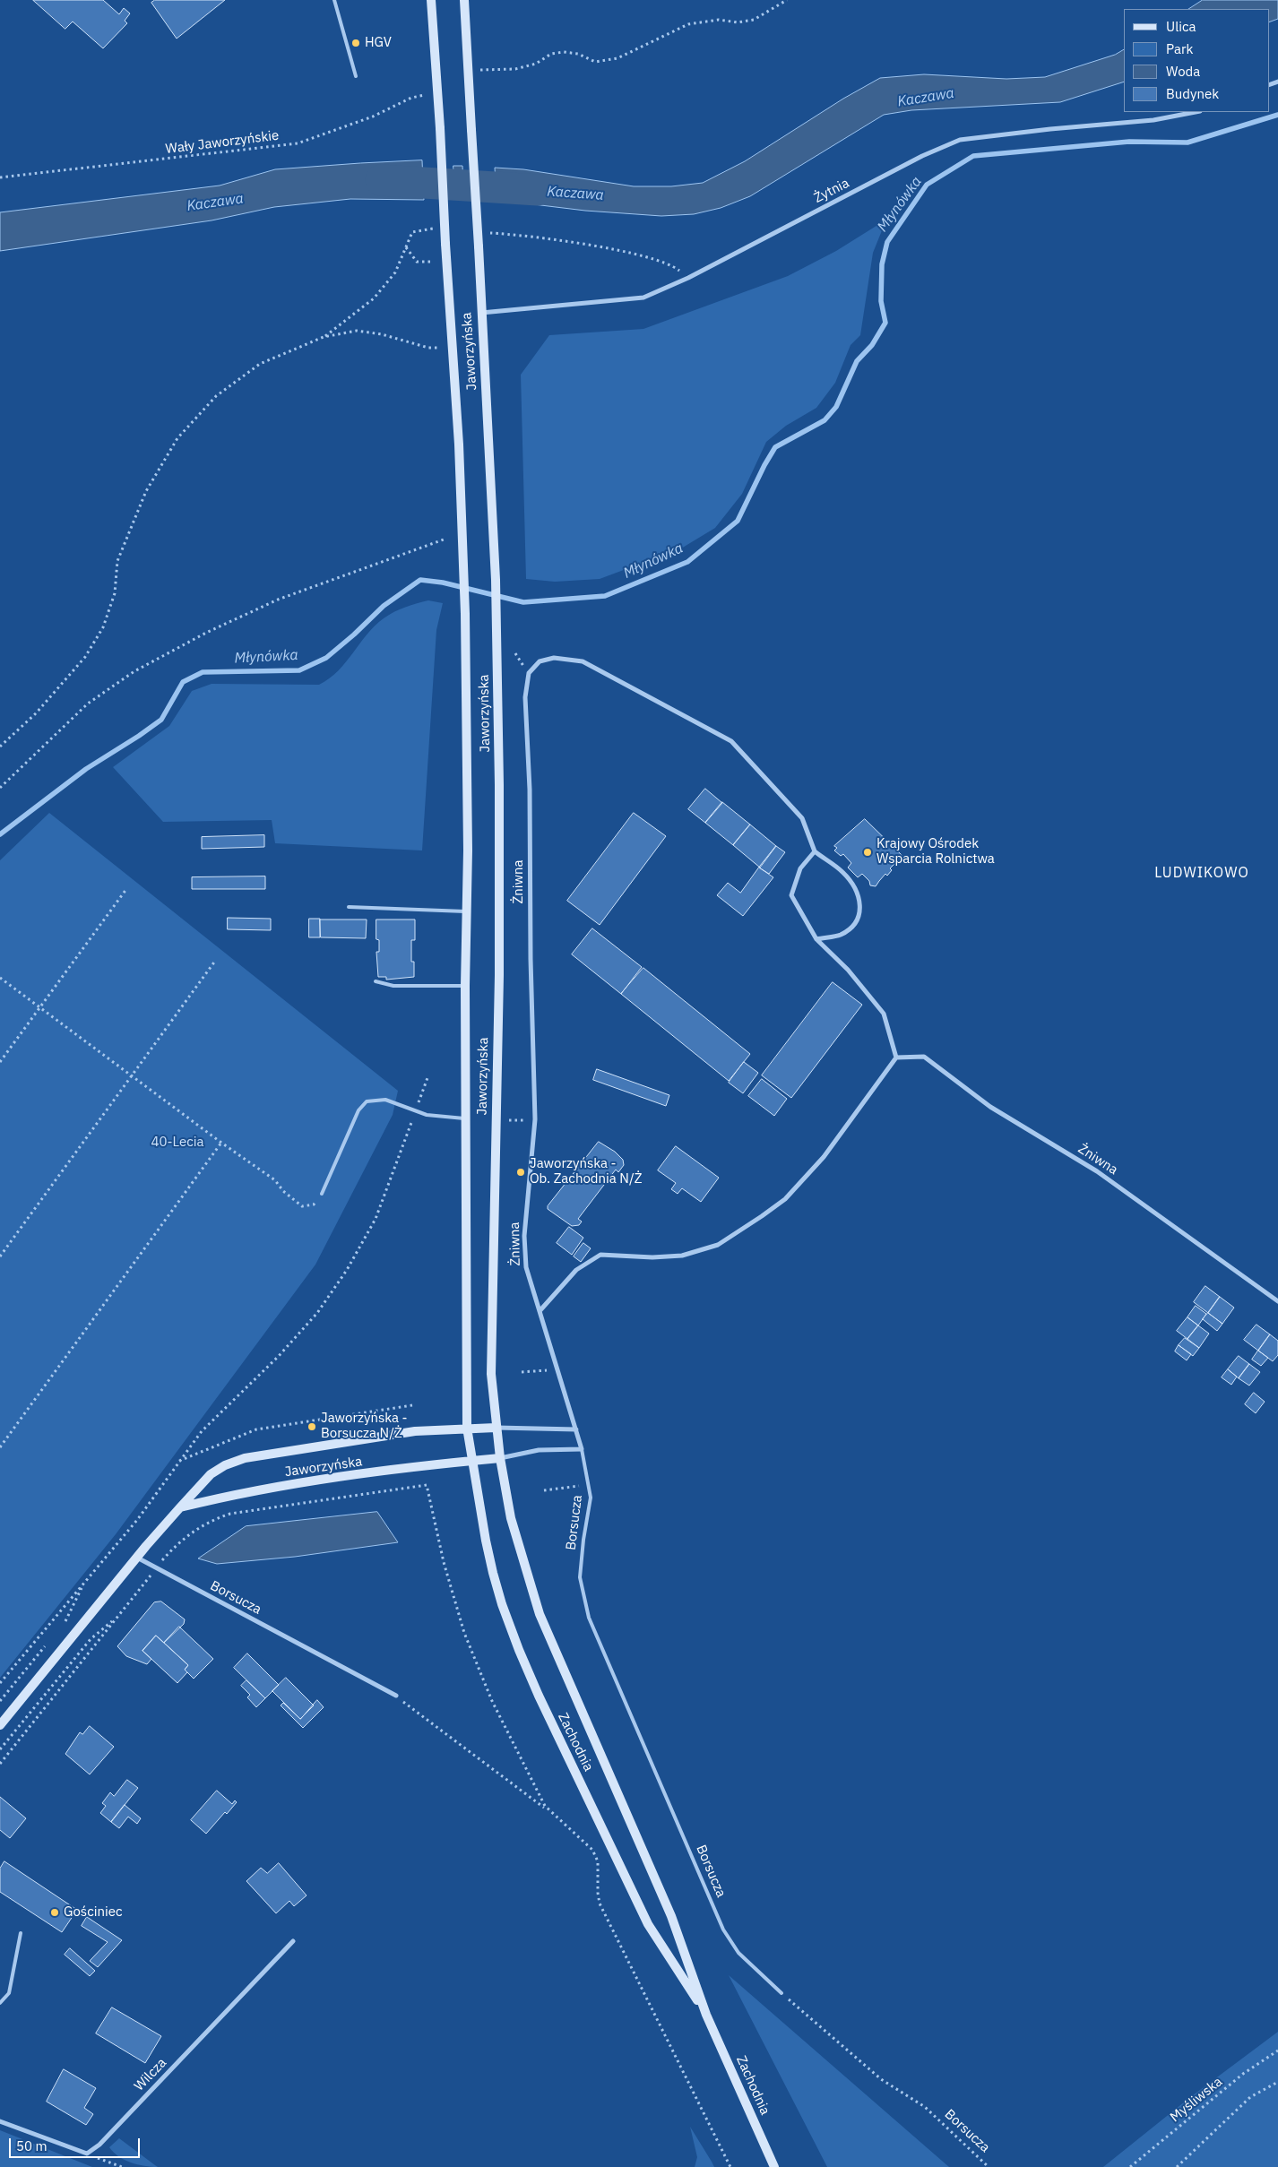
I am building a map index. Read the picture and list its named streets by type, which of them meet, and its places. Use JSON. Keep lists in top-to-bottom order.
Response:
{
  "streets": {
    "main road": ["Jaworzyńska", "Zachodnia"],
    "street": [
      "Żytnia",
      "Żniwna",
      "Borsucza",
      "Wilcza"
    ],
    "path": ["Wały Jaworzyńskie", "Myśliwska"]
  },
  "crossings": [
    ["Wały Jaworzyńskie", "Jaworzyńska"],
    ["Żytnia", "Jaworzyńska"],
    ["Jaworzyńska", "Borsucza"],
    ["Jaworzyńska", "Zachodnia"],
    ["Żniwna", "Borsucza"]
  ],
  "districts": ["LUDWIKOWO"],
  "water": ["Kaczawa", "Młynówka"],
  "parks": ["40-Lecia"],
  "places": [
    "HGV",
    "Krajowy Ośrodek Wsparcia Rolnictwa",
    "Jaworzyńska - Ob. Zachodnia N/Ż",
    "Jaworzyńska - Borsucza N/Ż",
    "Gościniec"
  ],
  "legend": [
    "Ulica",
    "Park",
    "Woda",
    "Budynek"
  ],
  "scale_bar": "50 m"
}
